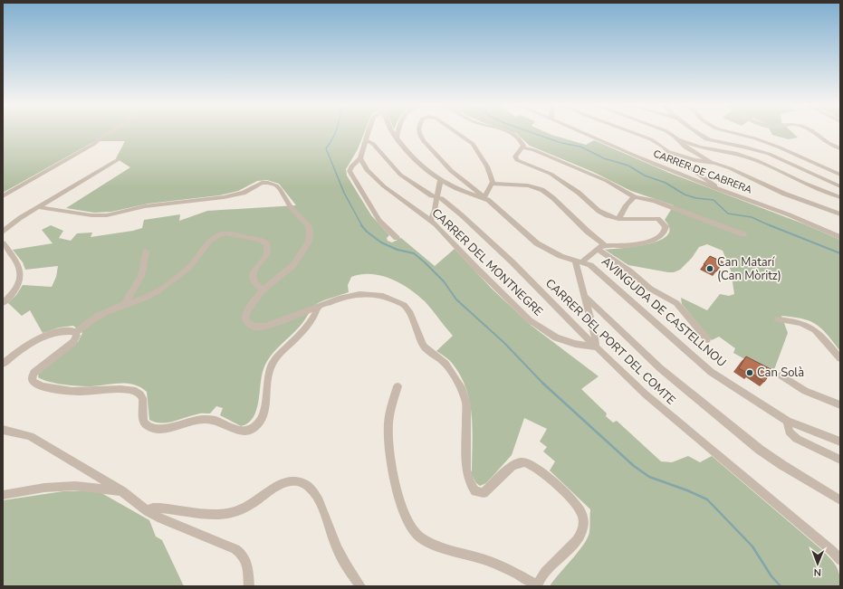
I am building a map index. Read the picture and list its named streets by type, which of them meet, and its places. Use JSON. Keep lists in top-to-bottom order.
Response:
{
  "streets": {
    "street": [
      "CARRER DE CABRERA",
      "CARRER DEL MONTNEGRE",
      "AVINGUDA DE CASTELLNOU",
      "CARRER DEL PORT DEL COMTE"
    ]
  },
  "crossings": [
    ["CARRER DEL MONTNEGRE", "CARRER DEL PORT DEL COMTE"]
  ],
  "places": ["Can Matarí (Can Mòritz)", "Can Solà"],
  "north": "bottom"
}
